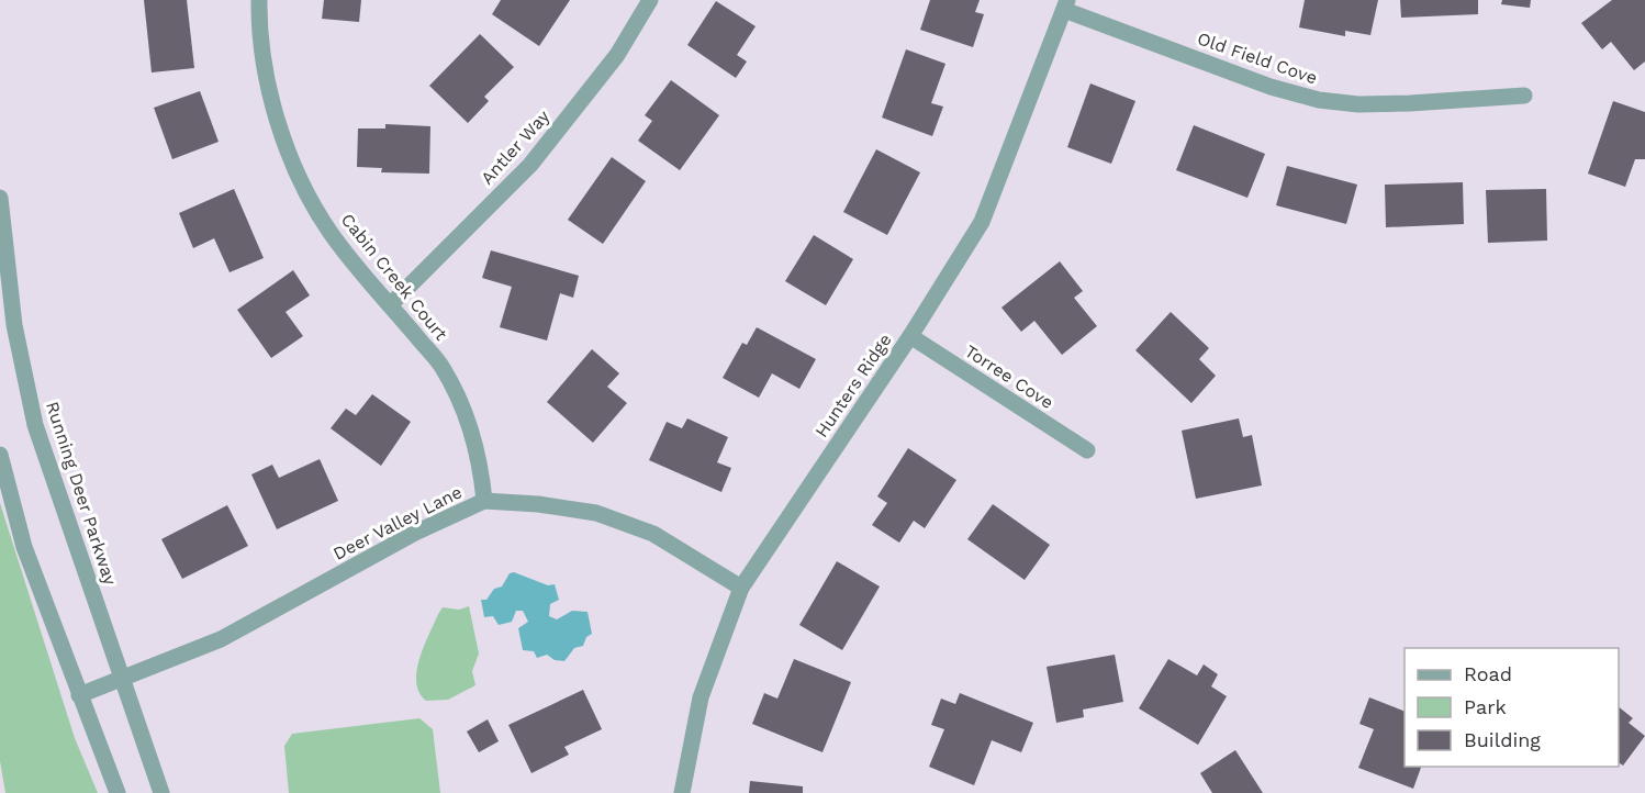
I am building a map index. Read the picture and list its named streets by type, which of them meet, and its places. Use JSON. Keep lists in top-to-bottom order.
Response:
{
  "streets": {
    "street": [
      "Old Field Cove",
      "Antler Way",
      "Cabin Creek Court",
      "Torree Cove",
      "Hunters Ridge",
      "Running Deer Parkway",
      "Deer Valley Lane"
    ]
  },
  "crossings": [
    ["Old Field Cove", "Hunters Ridge"],
    ["Antler Way", "Cabin Creek Court"],
    ["Cabin Creek Court", "Deer Valley Lane"],
    ["Torree Cove", "Hunters Ridge"],
    ["Hunters Ridge", "Deer Valley Lane"],
    ["Running Deer Parkway", "Deer Valley Lane"]
  ],
  "legend": ["Road", "Park", "Building"]
}
